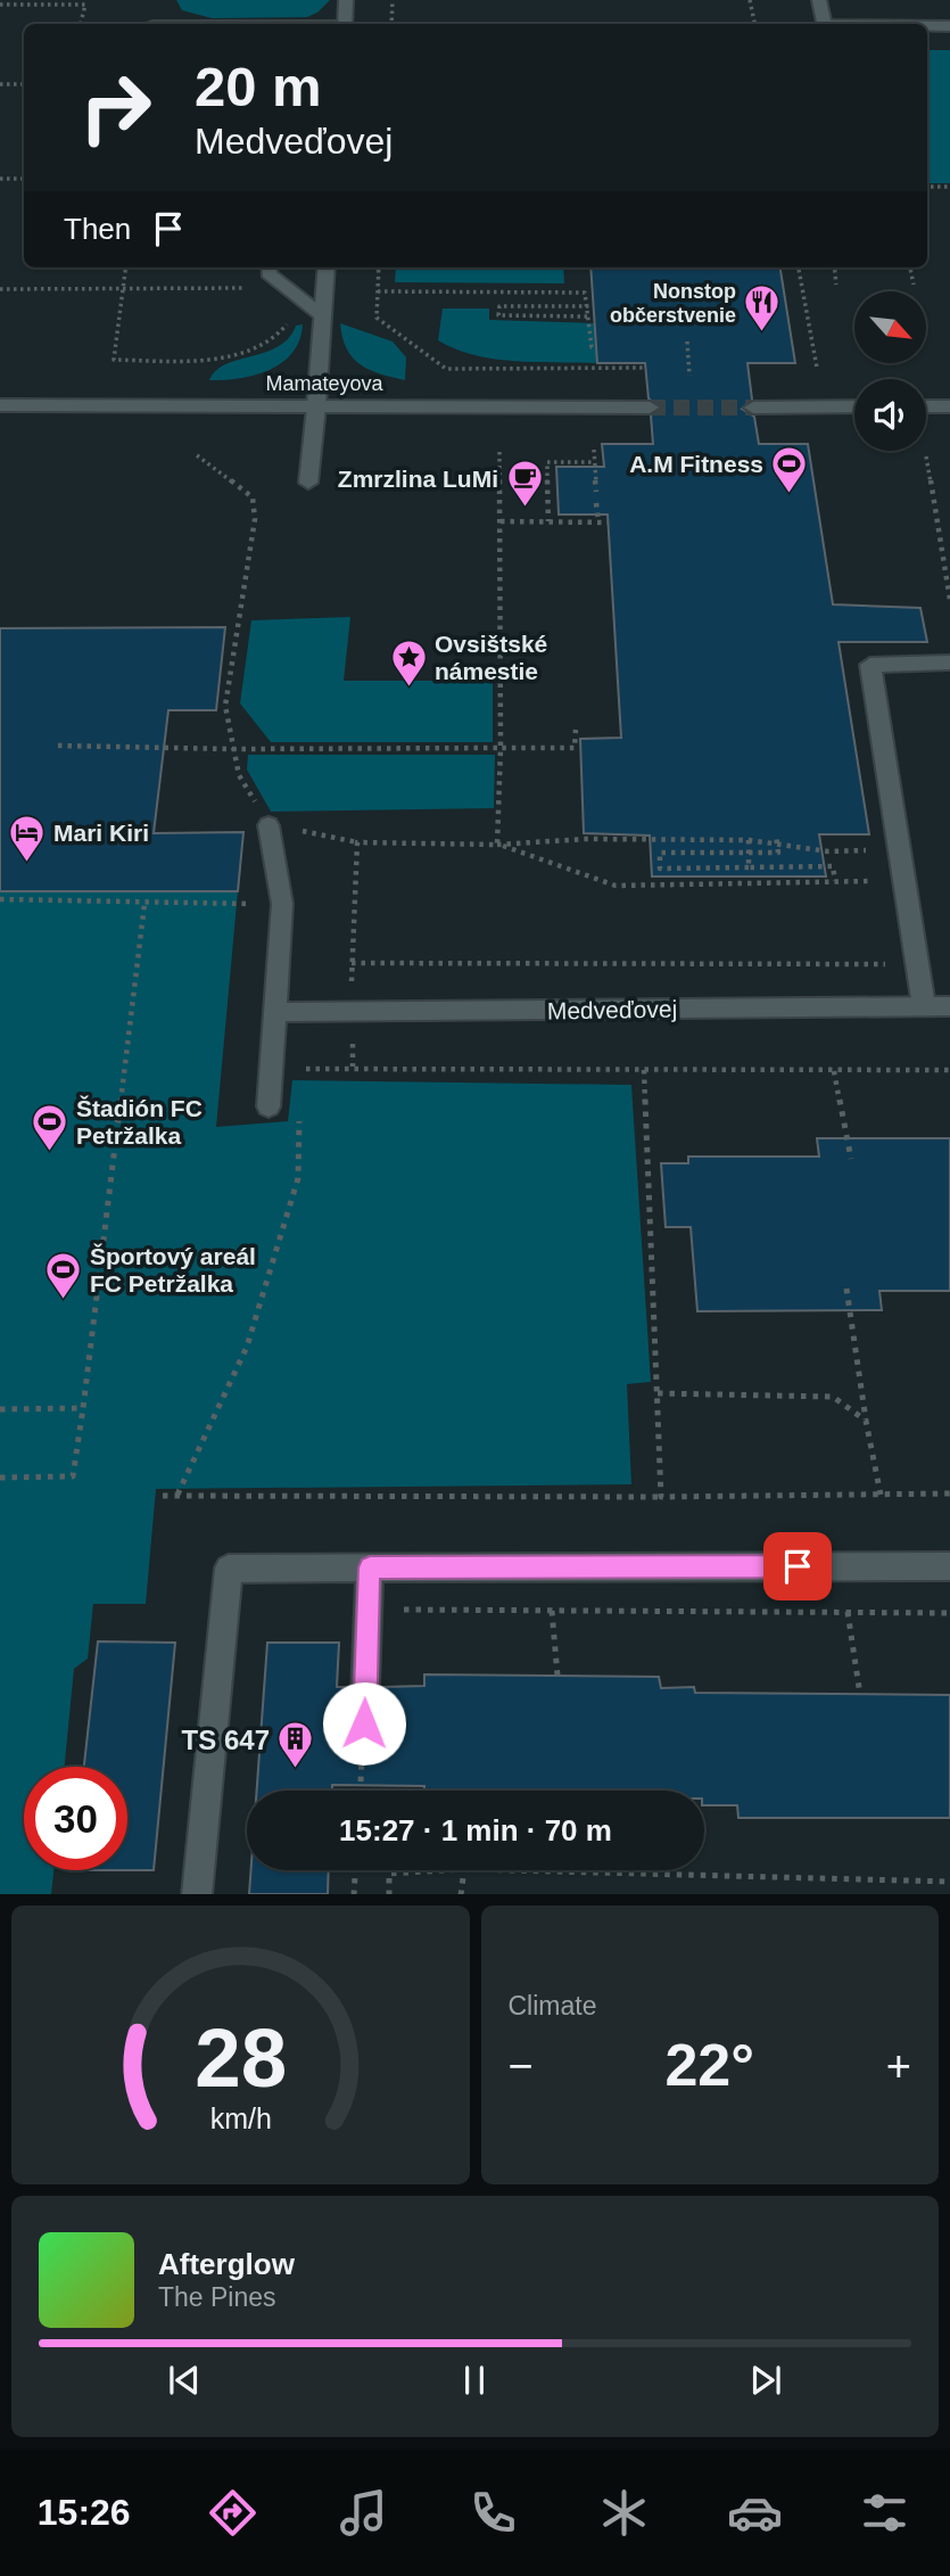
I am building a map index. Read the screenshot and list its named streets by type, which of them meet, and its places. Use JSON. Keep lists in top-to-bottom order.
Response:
{
  "streets": {
    "street": ["Mamateyova", "Medveďovej"]
  },
  "places": {
    "restaurant": ["Nonstop občerstvenie"],
    "sports": ["A.M Fitness", "Štadión FC Petržalka", "Športový areál FC Petržalka"],
    "cafe": ["Zmrzlina LuMi"],
    "place": ["Ovsištské námestie"],
    "hotel": ["Mari Kiri"],
    "building": ["TS 647"]
  },
  "north": "bottom right",
  "page": {
    "turn": ["20 m", "Medveďovej"],
    "then": "Then",
    "limit": "30",
    "trip": "15:27 · 1 min · 70 m",
    "tile": "Climate",
    "heat": ["−", "22°", "+"],
    "song": ["Afterglow", "The Pines"],
    "tabs": "15:26",
    "gauge": ["28", "km/h"]
  }
}
